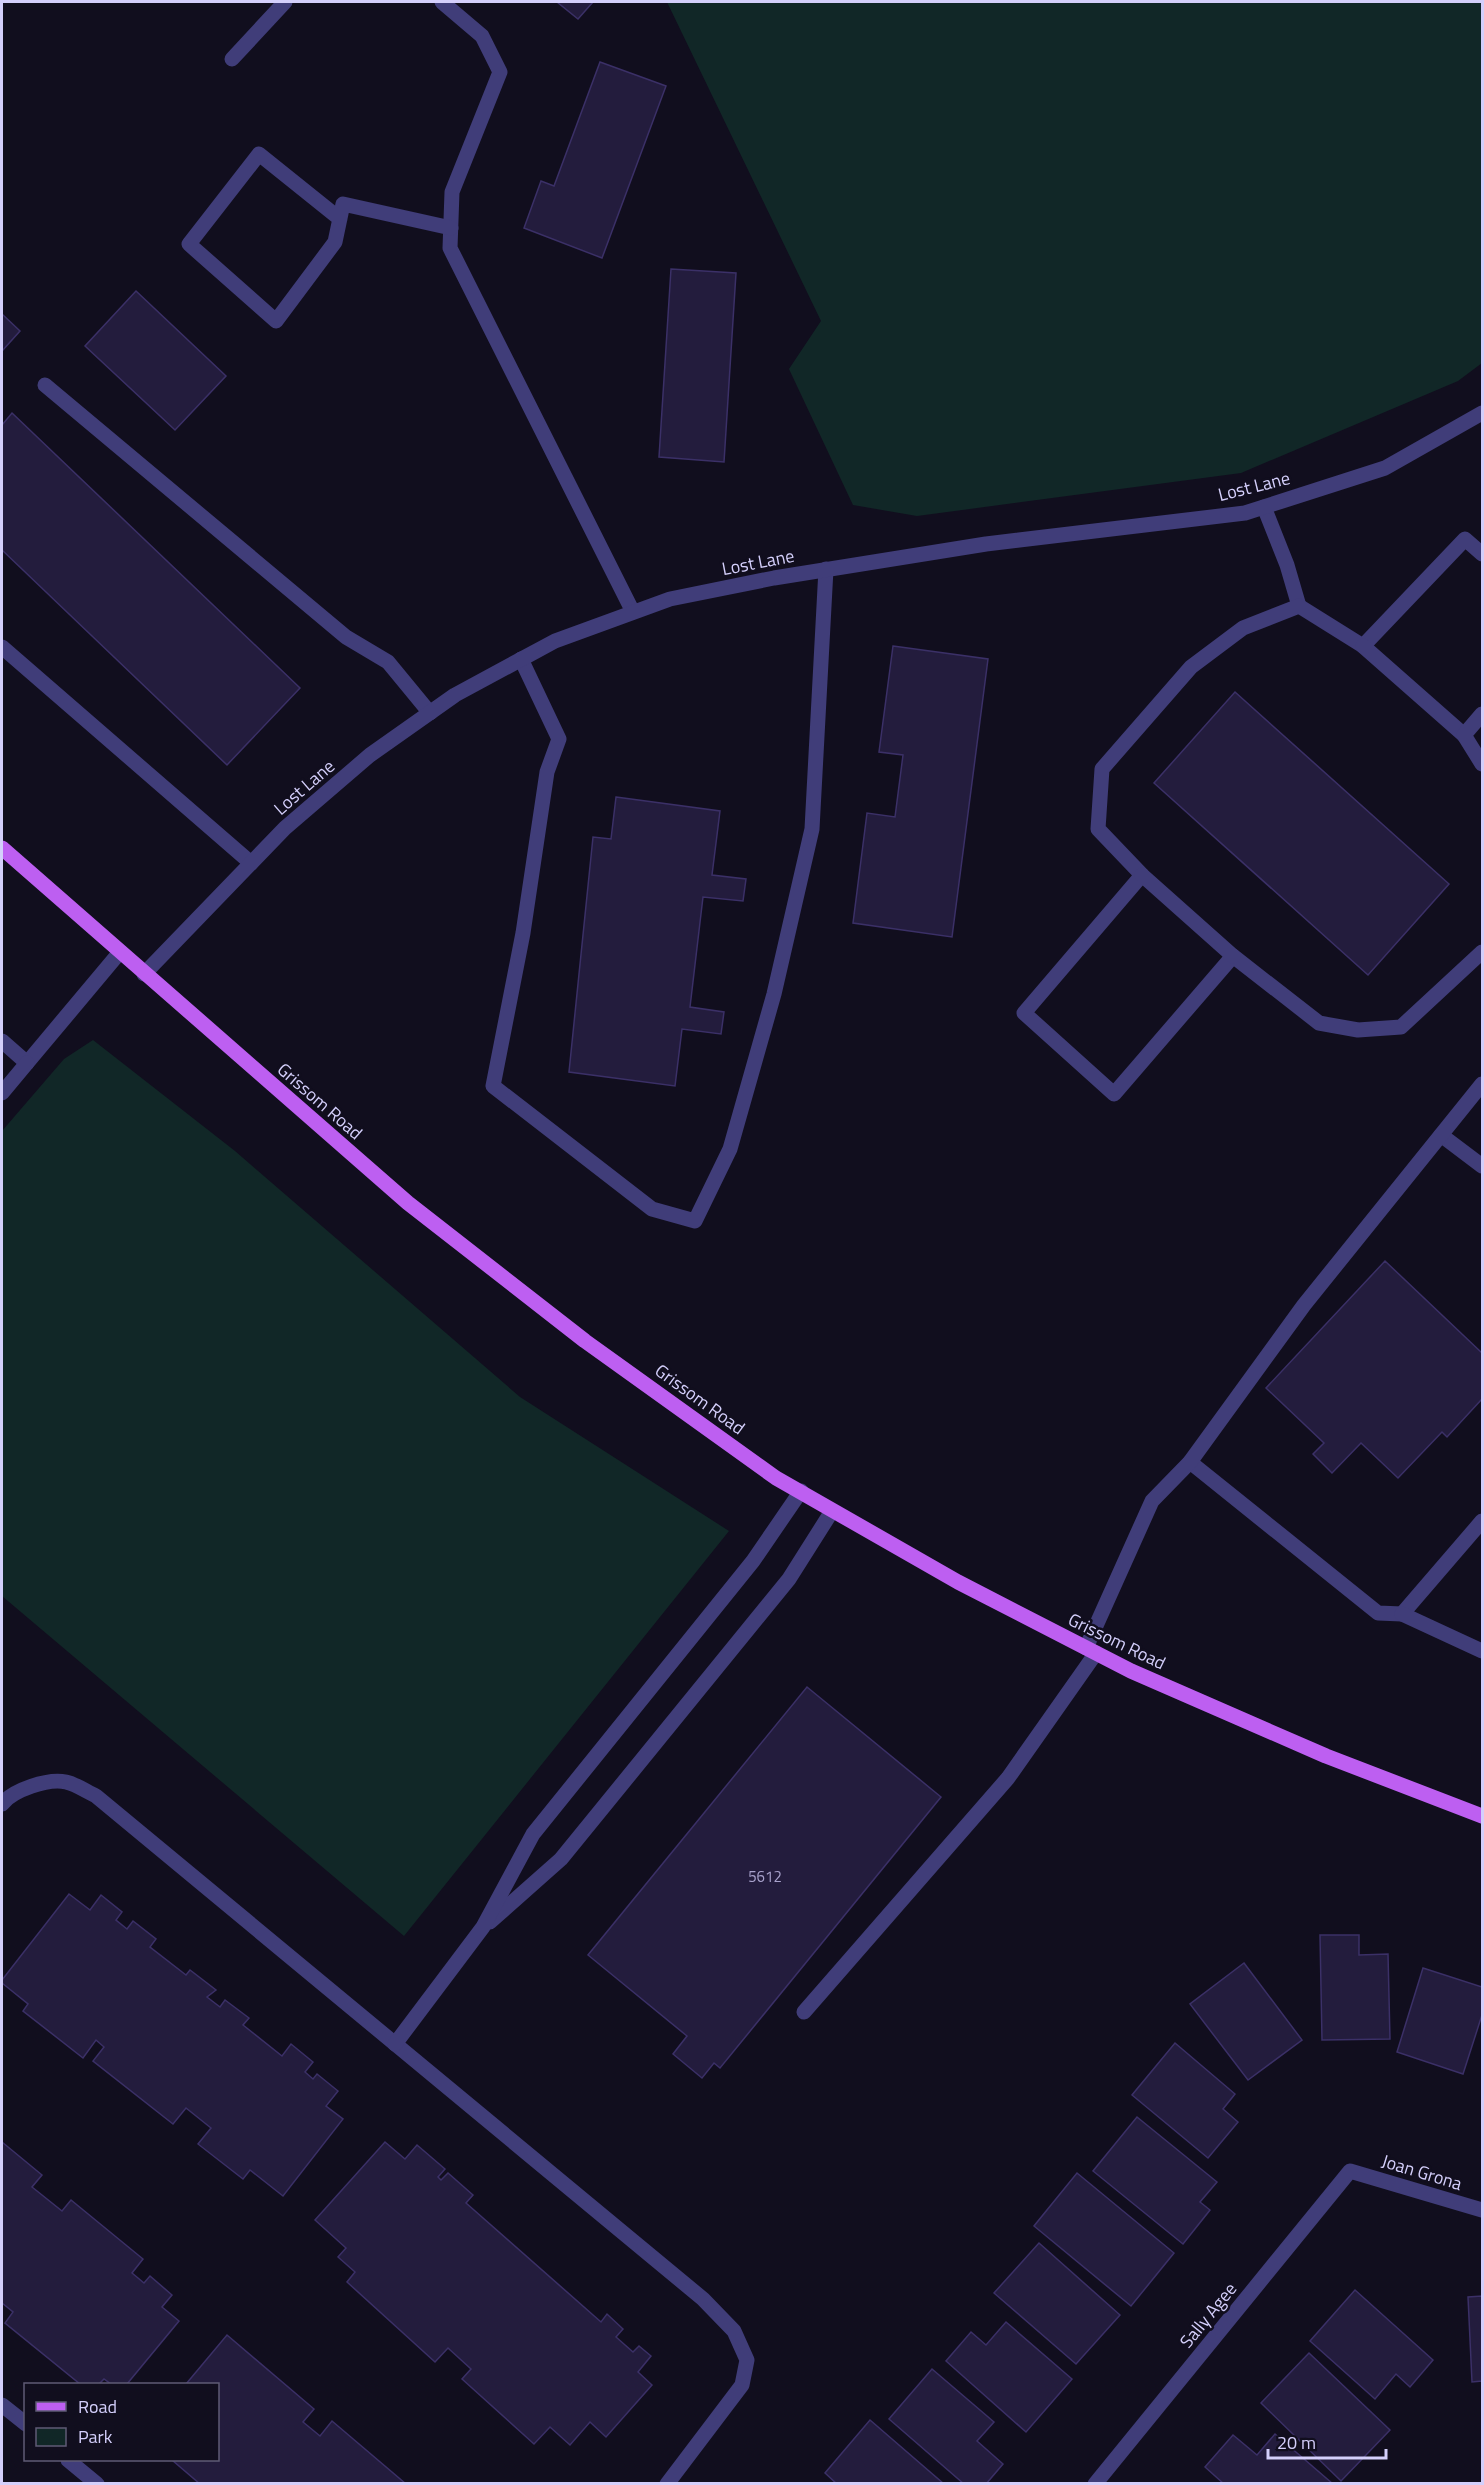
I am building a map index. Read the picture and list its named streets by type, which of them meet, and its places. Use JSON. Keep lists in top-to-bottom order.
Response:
{
  "streets": {
    "main road": ["Grissom Road"],
    "street": ["Lost Lane", "Joan Grona", "Sally Agee"]
  },
  "crossings": [
    ["Lost Lane", "Grissom Road"],
    ["Joan Grona", "Sally Agee"]
  ],
  "house_numbers": ["5612"],
  "legend": ["Road", "Park"],
  "scale_bar": "20 m"
}
